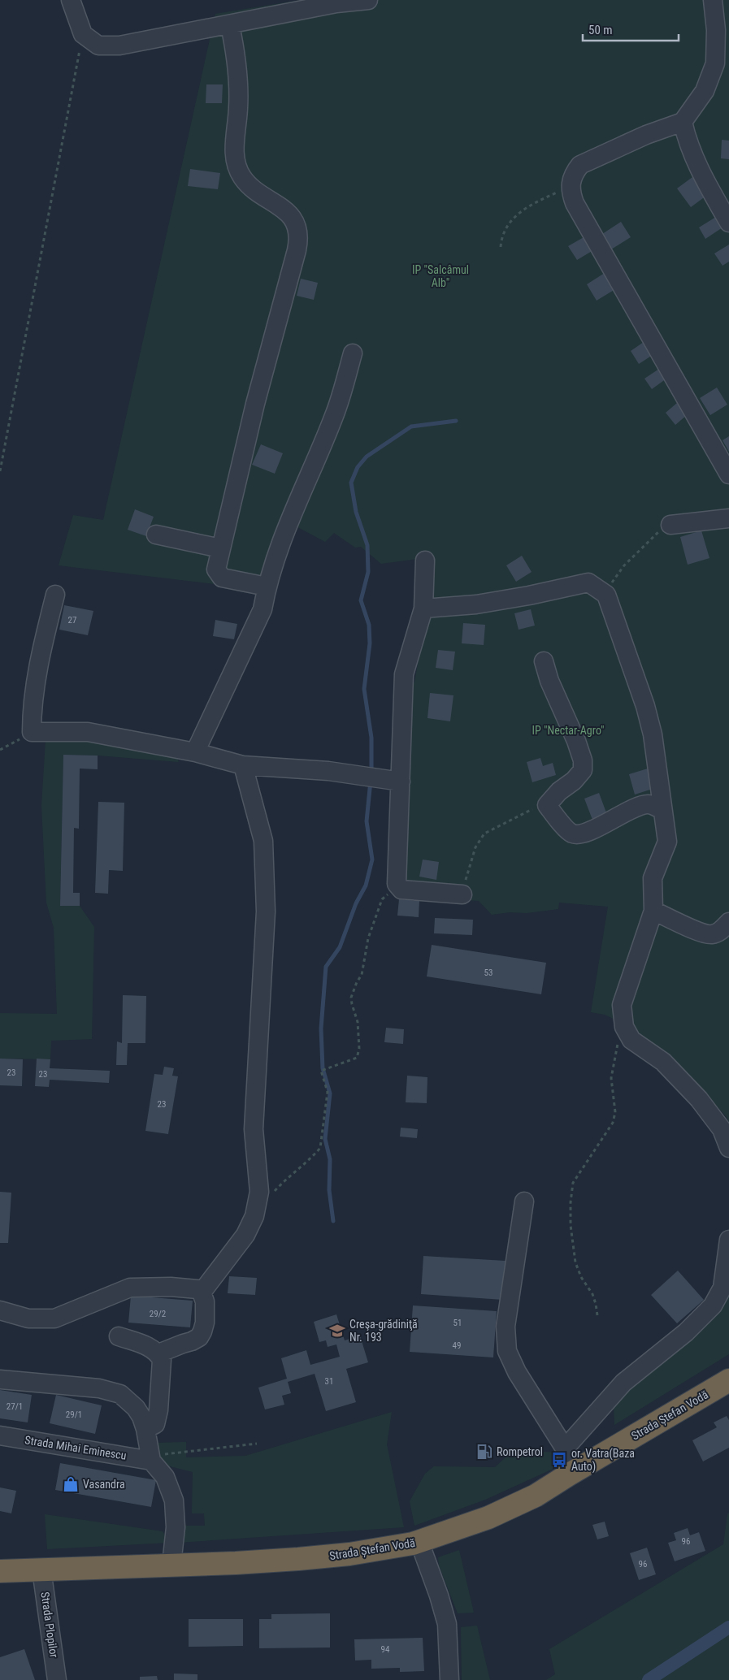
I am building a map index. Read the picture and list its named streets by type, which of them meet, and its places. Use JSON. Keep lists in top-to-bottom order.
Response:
{
  "streets": {
    "highway": ["Strada Ștefan Vodă"],
    "street": ["Strada Mihai Eminescu", "Strada Plopilor"]
  },
  "crossings": [
    ["Strada Ștefan Vodă", "Strada Plopilor"]
  ],
  "parks": ["IP \"Salcâmul Alb\"", "IP \"Nectar-Agro\""],
  "places": {
    "school or university": ["Creşa-grădiniţă Nr. 193"],
    "fuel station": ["Rompetrol"],
    "bus stop": ["or. Vatra(Baza Auto)"],
    "shop": ["Vasandra"]
  },
  "house_numbers": [
    "27",
    "53",
    "23",
    "23",
    "23",
    "29/2",
    "51",
    "49",
    "31",
    "27/1",
    "29/1",
    "96",
    "96",
    "94"
  ],
  "scale_bar": "50 m"
}
